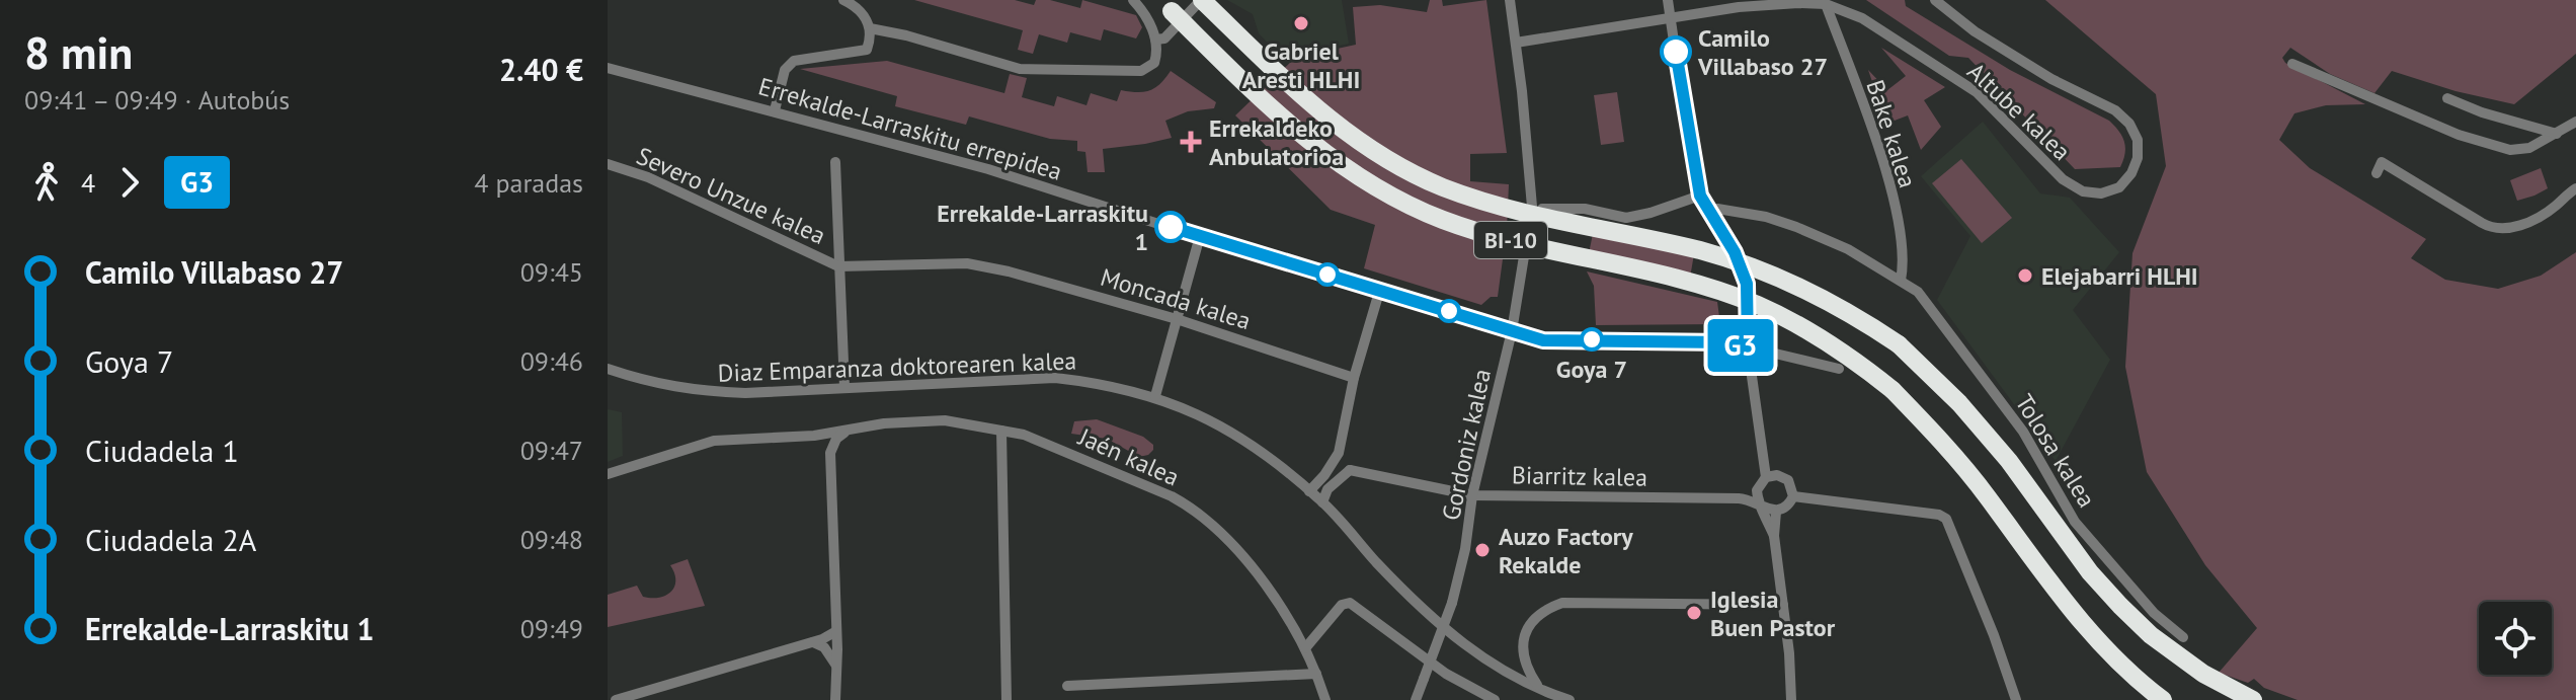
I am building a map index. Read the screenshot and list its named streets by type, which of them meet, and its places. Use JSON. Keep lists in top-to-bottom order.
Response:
{
  "streets": {
    "highway": ["BI-10"],
    "street": [
      "Altube kalea",
      "Errekalde-Larraskitu errepidea",
      "Bake kalea",
      "Severo Unzue kalea",
      "Moncada kalea",
      "Diaz Emparanza doktorearen kalea",
      "Gordoniz kalea",
      "Tolosa kalea",
      "Jaén kalea",
      "Biarritz kalea"
    ]
  },
  "crossings": [
    ["Altube kalea", "Bake kalea"],
    ["Errekalde-Larraskitu errepidea", "Gordoniz kalea"],
    ["Bake kalea", "Tolosa kalea"],
    ["Severo Unzue kalea", "Moncada kalea"],
    ["Gordoniz kalea", "Biarritz kalea"]
  ],
  "places": {
    "other": [
      "Gabriel Aresti HLHI",
      "Camilo Villabaso 27",
      "Errekalde-Larraskitu 1",
      "Elejabarri HLHI",
      "Goya 7",
      "Auzo Factory Rekalde",
      "Iglesia Buen Pastor"
    ],
    "health": ["Errekaldeko Anbulatorioa"]
  },
  "lines": ["bus line G3"],
  "page": {
    "heading": ["8 min", "09:41 – 09:49 · Autobús", "2.40 €"],
    "on_map": "G3",
    "legs": ["4", "G3", "4 paradas"],
    "list": [
      {
        "name": "Camilo Villabaso 27",
        "value": "09:45"
      },
      {
        "name": "Goya 7",
        "value": "09:46"
      },
      {
        "name": "Ciudadela 1",
        "value": "09:47"
      },
      {
        "name": "Ciudadela 2A",
        "value": "09:48"
      },
      {
        "name": "Errekalde-Larraskitu 1",
        "value": "09:49"
      }
    ]
  }
}
